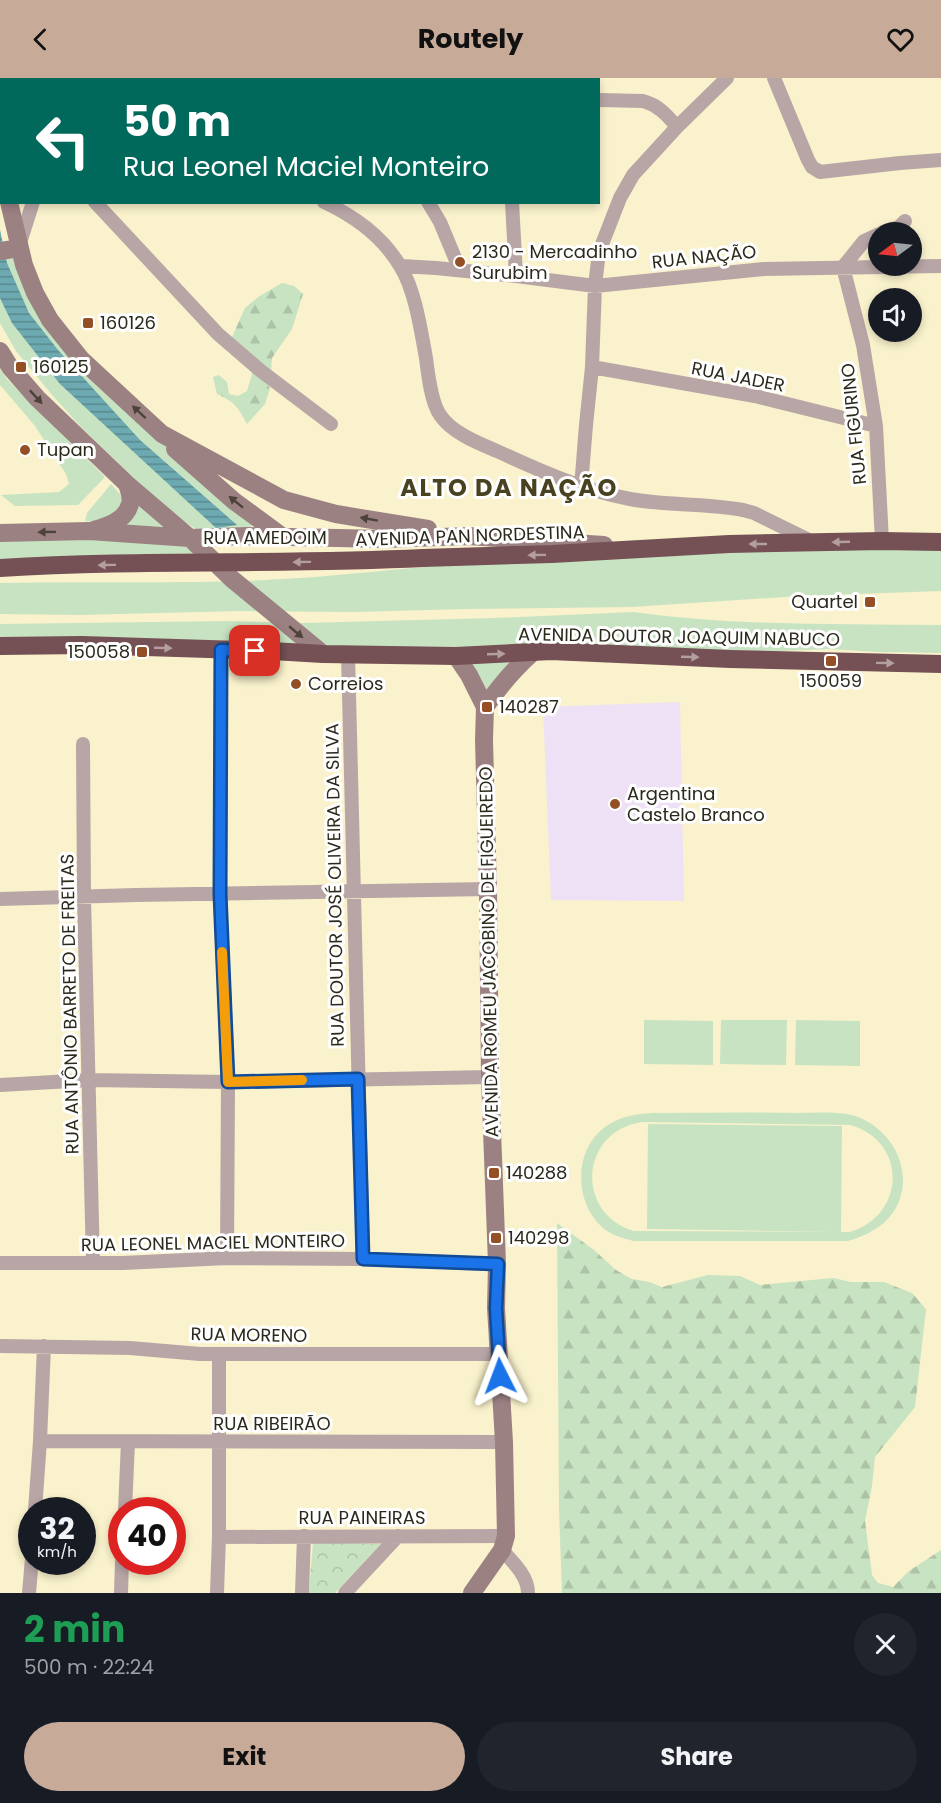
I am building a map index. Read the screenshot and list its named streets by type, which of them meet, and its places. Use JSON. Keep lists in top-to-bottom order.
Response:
{
  "streets": {
    "highway": ["AVENIDA PAN NORDESTINA", "AVENIDA DOUTOR JOAQUIM NABUCO"],
    "main road": ["RUA AMEDOIM", "AVENIDA ROMEU JACOBINO DE FIGUEIREDO"],
    "street": [
      "RUA NAÇÃO",
      "RUA JADER",
      "RUA FIGURINO",
      "RUA DOUTOR JOSÉ OLIVEIRA DA SILVA",
      "RUA ANTÔNIO BARRETO DE FREITAS",
      "RUA LEONEL MACIEL MONTEIRO",
      "RUA MORENO",
      "RUA RIBEIRÃO",
      "RUA PAINEIRAS"
    ]
  },
  "crossings": [
    ["RUA NAÇÃO", "RUA FIGURINO"],
    ["RUA JADER", "RUA FIGURINO"],
    ["RUA FIGURINO", "AVENIDA PAN NORDESTINA"],
    ["AVENIDA PAN NORDESTINA", "RUA AMEDOIM"],
    ["AVENIDA DOUTOR JOAQUIM NABUCO", "RUA DOUTOR JOSÉ OLIVEIRA DA SILVA"],
    ["AVENIDA DOUTOR JOAQUIM NABUCO", "AVENIDA ROMEU JACOBINO DE FIGUEIREDO"],
    ["RUA DOUTOR JOSÉ OLIVEIRA DA SILVA", "RUA LEONEL MACIEL MONTEIRO"],
    ["AVENIDA ROMEU JACOBINO DE FIGUEIREDO", "RUA LEONEL MACIEL MONTEIRO"],
    ["AVENIDA ROMEU JACOBINO DE FIGUEIREDO", "RUA MORENO"],
    ["AVENIDA ROMEU JACOBINO DE FIGUEIREDO", "RUA RIBEIRÃO"],
    ["AVENIDA ROMEU JACOBINO DE FIGUEIREDO", "RUA PAINEIRAS"],
    ["RUA ANTÔNIO BARRETO DE FREITAS", "RUA LEONEL MACIEL MONTEIRO"]
  ],
  "one_way": ["AVENIDA PAN NORDESTINA", "AVENIDA DOUTOR JOAQUIM NABUCO"],
  "districts": ["ALTO DA NAÇÃO"],
  "places": {
    "other": [
      "2130 - Mercadinho Surubim",
      "Tupan",
      "Correios",
      "Argentina Castelo Branco"
    ],
    "transit": [
      "160126",
      "160125",
      "Quartel",
      "150058",
      "150059",
      "140287",
      "140288",
      "140298"
    ]
  },
  "north": "left",
  "page": {
    "header": "Routely",
    "turn": ["50 m", "Rua Leonel Maciel Monteiro"],
    "speed": "32 km/h",
    "limit": "40",
    "heading": ["2 min", "500 m · 22:24"],
    "buttons": ["Exit", "Share"]
  }
}
